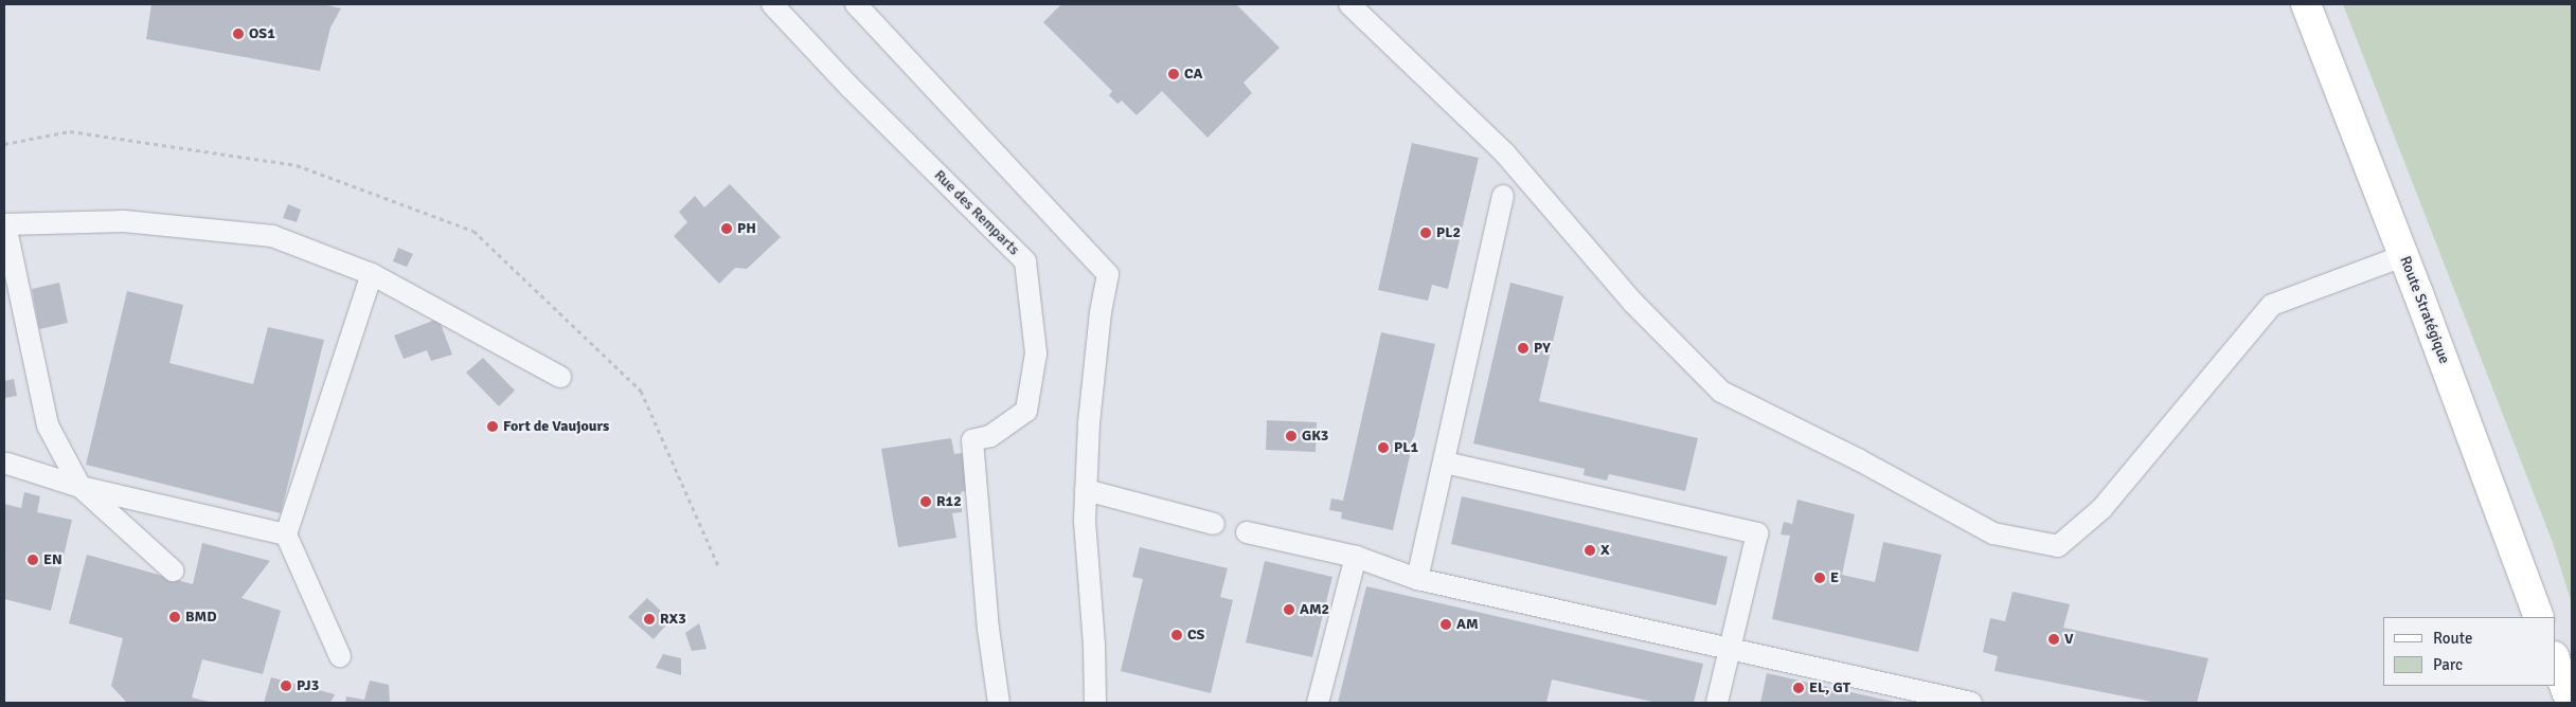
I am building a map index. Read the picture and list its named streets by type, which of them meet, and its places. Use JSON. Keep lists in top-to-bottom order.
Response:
{
  "streets": {
    "street": ["Route Stratégique"],
    "lane": ["Rue des Remparts"]
  },
  "places": [
    "OS1",
    "CA",
    "PH",
    "PL2",
    "PY",
    "Fort de Vaujours",
    "GK3",
    "PL1",
    "R12",
    "X",
    "EN",
    "E",
    "AM2",
    "BMD",
    "RX3",
    "AM",
    "CS",
    "V",
    "PJ3",
    "EL, GT"
  ],
  "legend": ["Route", "Parc"]
}
